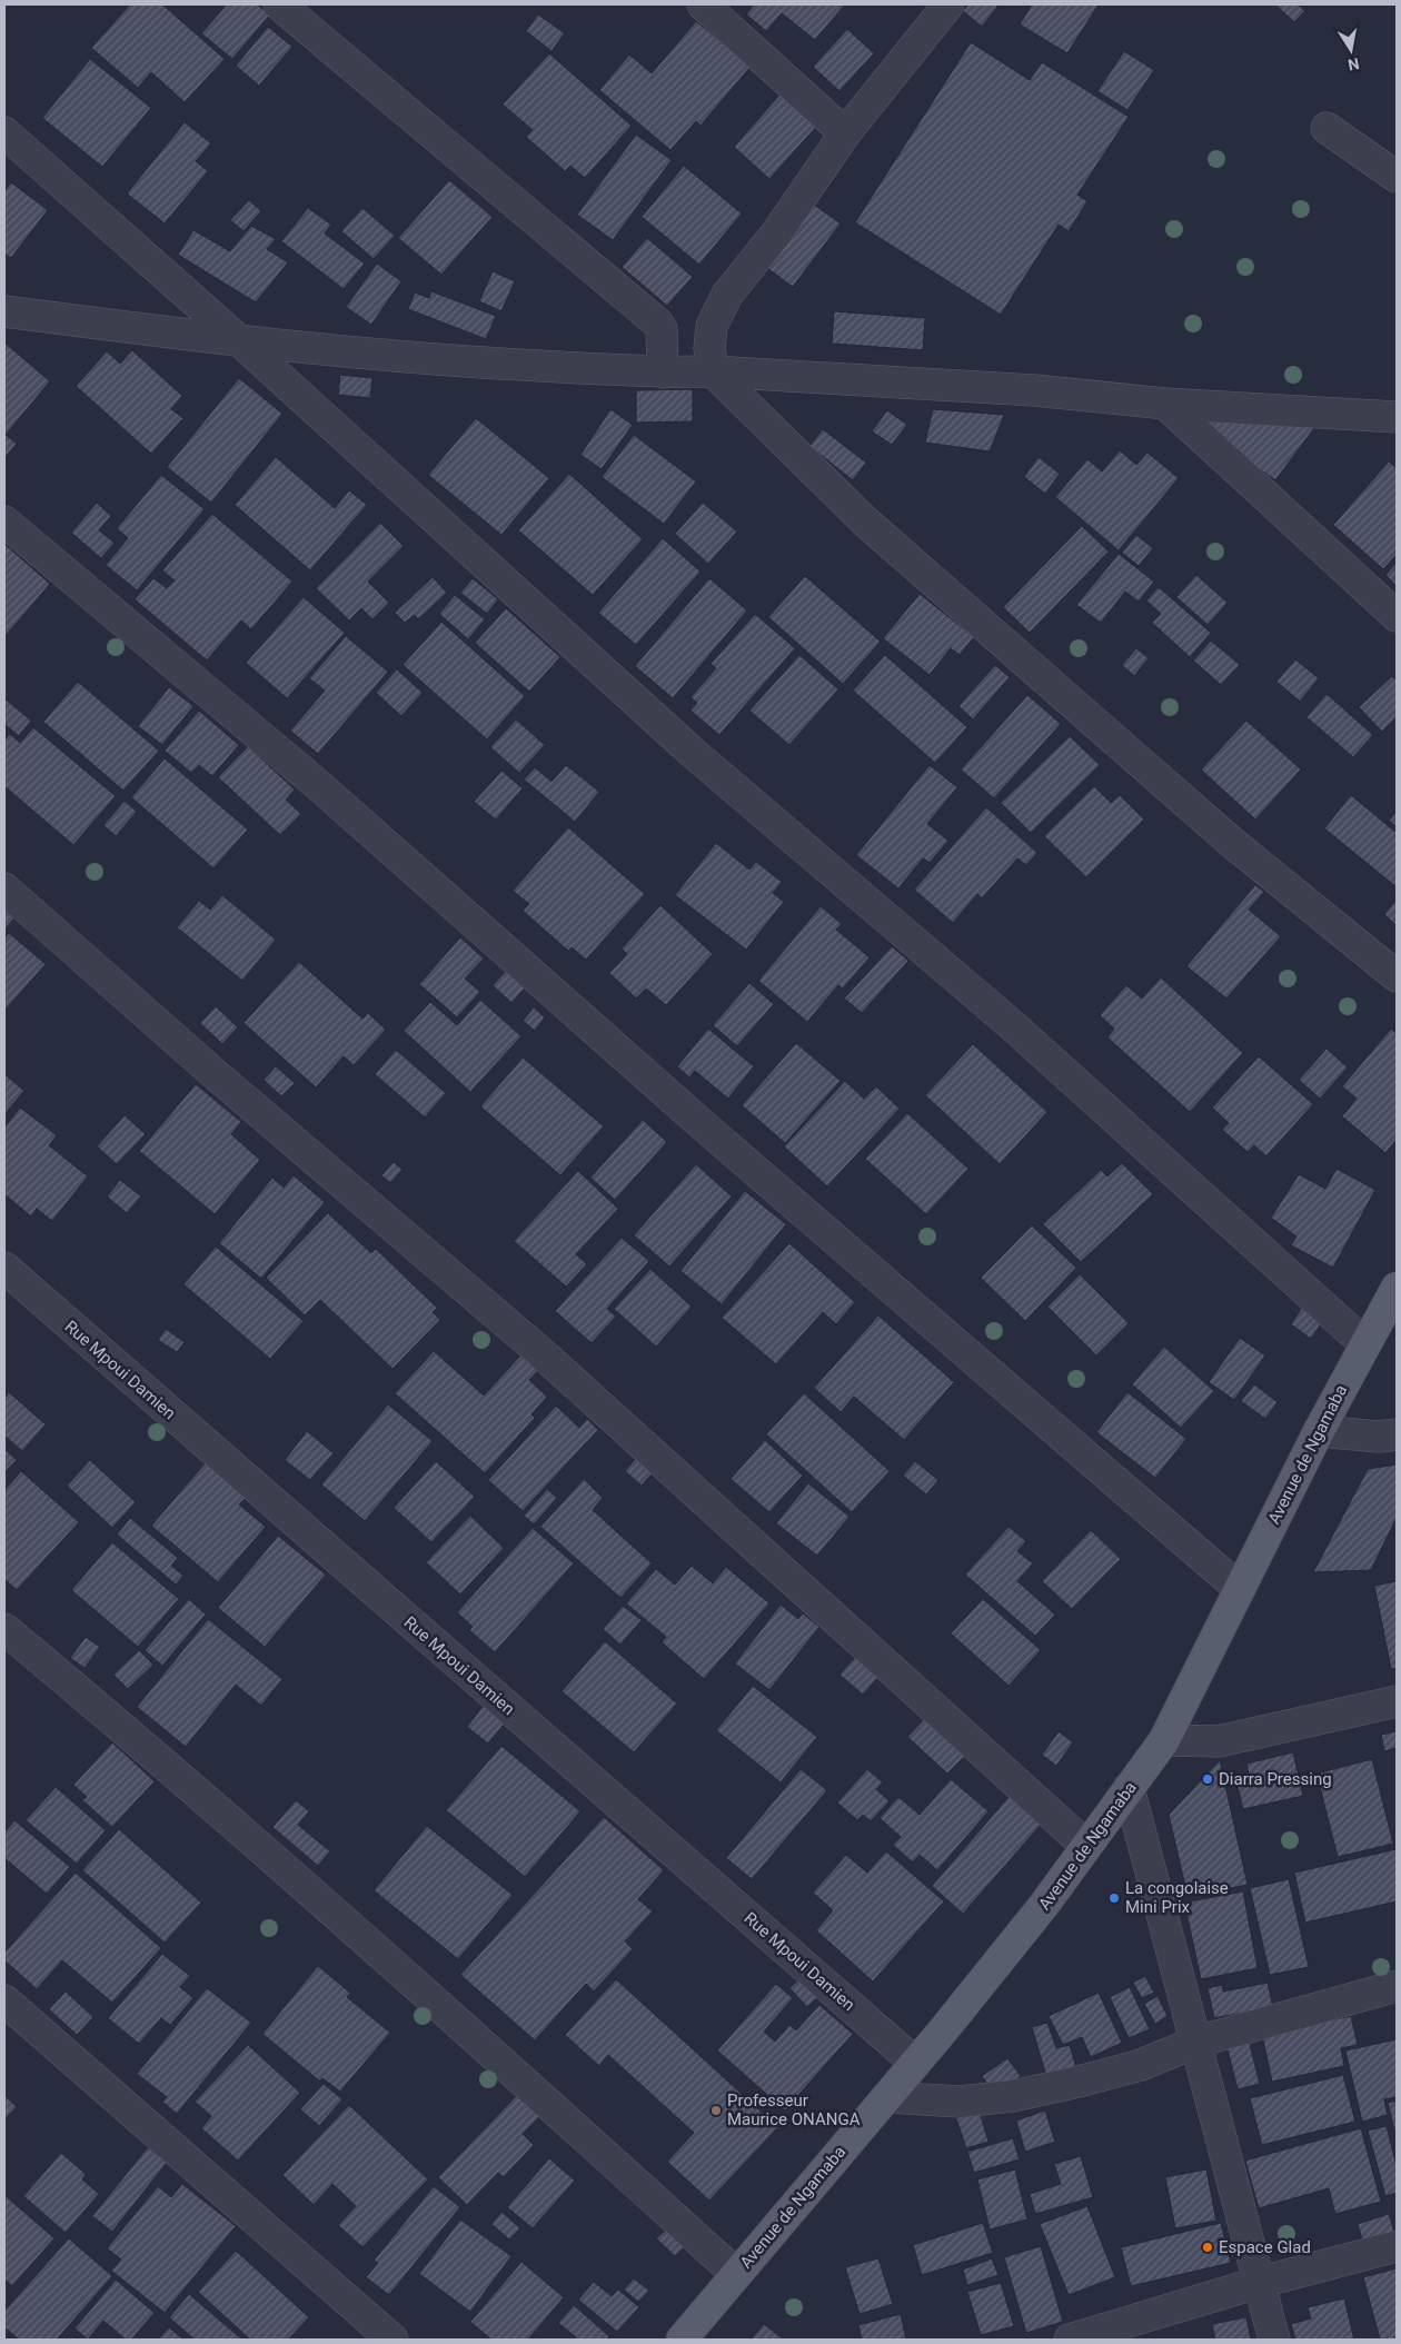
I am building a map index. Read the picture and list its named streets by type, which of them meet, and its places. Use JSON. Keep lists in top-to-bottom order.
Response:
{
  "streets": {
    "main road": ["Avenue de Ngamaba"],
    "street": ["Rue Mpoui Damien"]
  },
  "crossings": [
    ["Rue Mpoui Damien", "Avenue de Ngamaba"]
  ],
  "places": [
    "Diarra Pressing",
    "La congolaise Mini Prix",
    "Professeur Maurice ONANGA",
    "Espace Glad"
  ],
  "north": "bottom"
}
